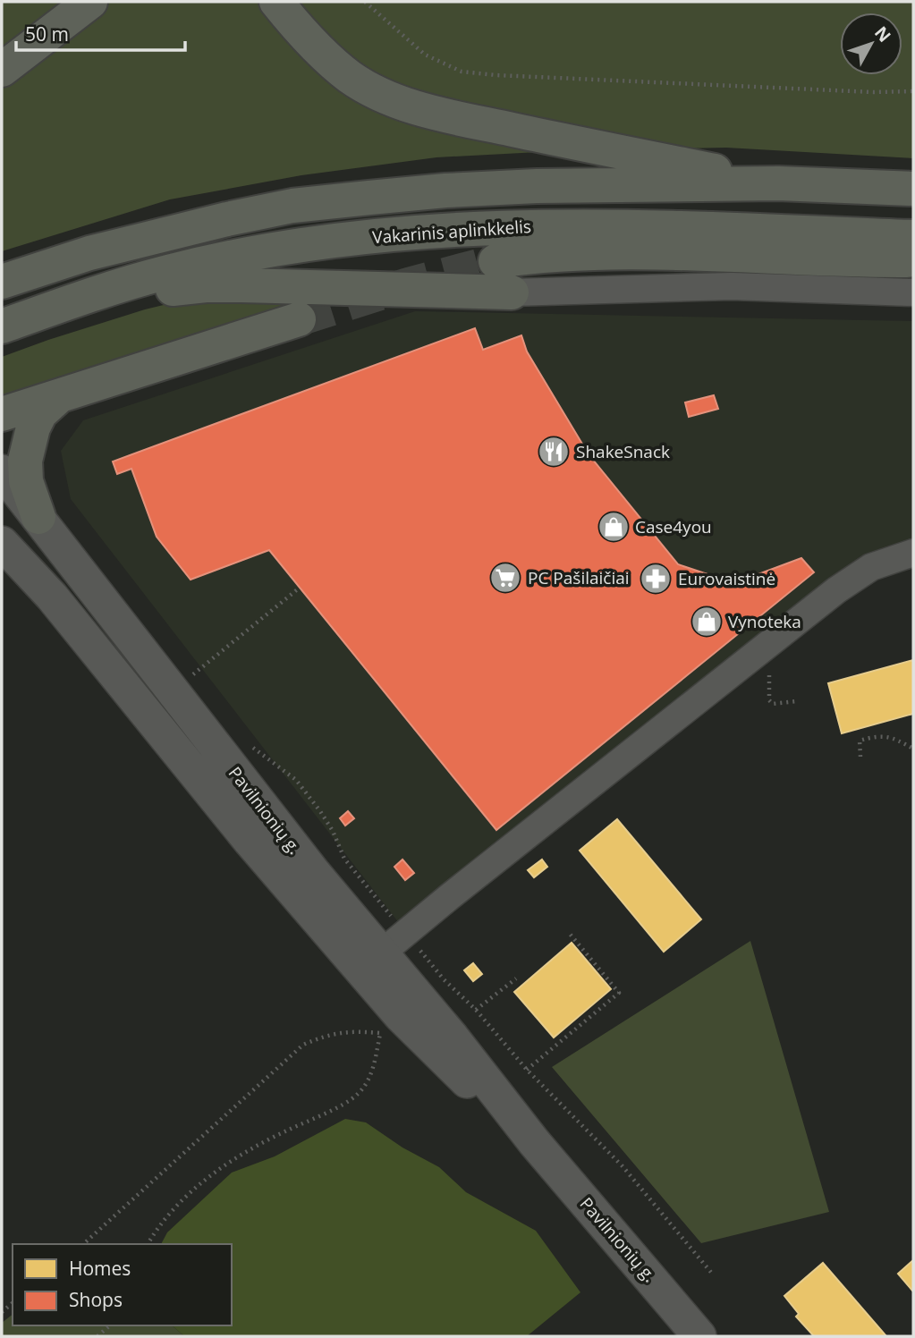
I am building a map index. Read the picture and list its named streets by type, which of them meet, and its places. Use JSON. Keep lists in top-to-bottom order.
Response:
{
  "streets": {
    "highway": ["Vakarinis aplinkkelis"],
    "street": ["Pavilnionių g."]
  },
  "places": {
    "restaurant": ["ShakeSnack"],
    "shop": ["Case4you", "Vynoteka"],
    "supermarket": ["PC Pašilaičiai"],
    "pharmacy": ["Eurovaistinė"]
  },
  "legend": ["Homes", "Shops"],
  "scale_bar": "50 m",
  "north": "top right"
}
